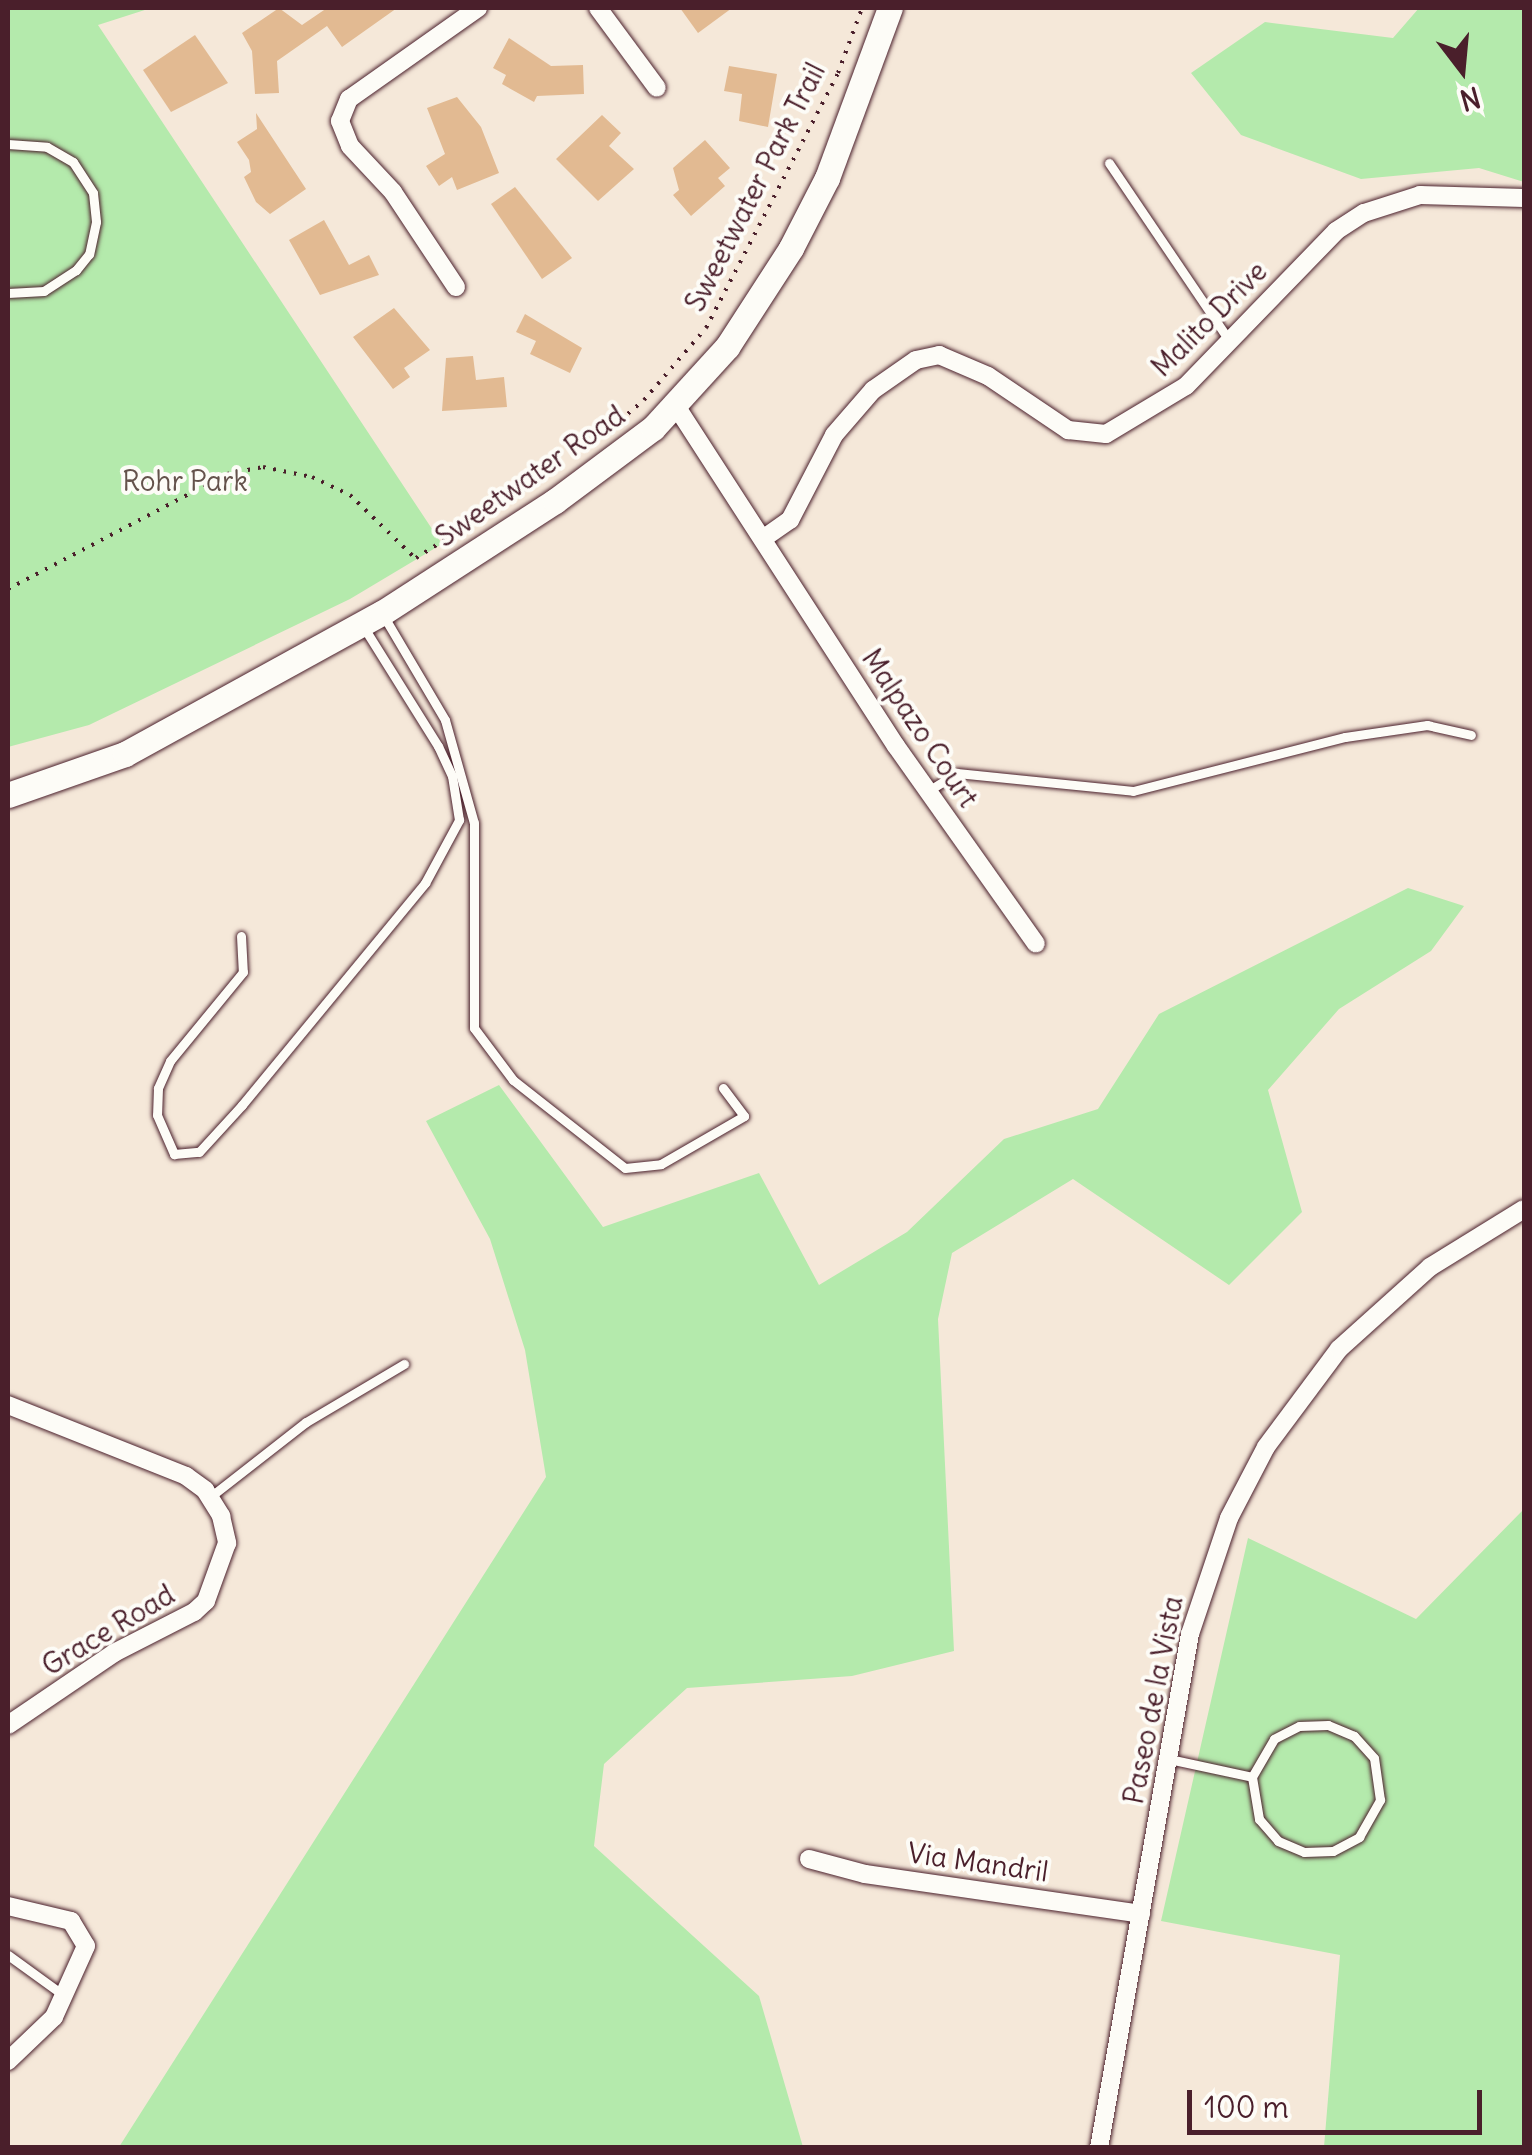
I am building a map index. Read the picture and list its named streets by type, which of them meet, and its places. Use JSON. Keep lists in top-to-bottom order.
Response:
{
  "streets": {
    "main road": ["Sweetwater Road"],
    "street": [
      "Malito Drive",
      "Malpazo Court",
      "Grace Road",
      "Paseo de la Vista",
      "Via Mandril"
    ],
    "path": ["Sweetwater Park Trail"]
  },
  "crossings": [
    ["Malito Drive", "Malpazo Court"],
    ["Paseo de la Vista", "Via Mandril"]
  ],
  "parks": ["Rohr Park"],
  "scale_bar": "100 m",
  "north": "bottom"
}
